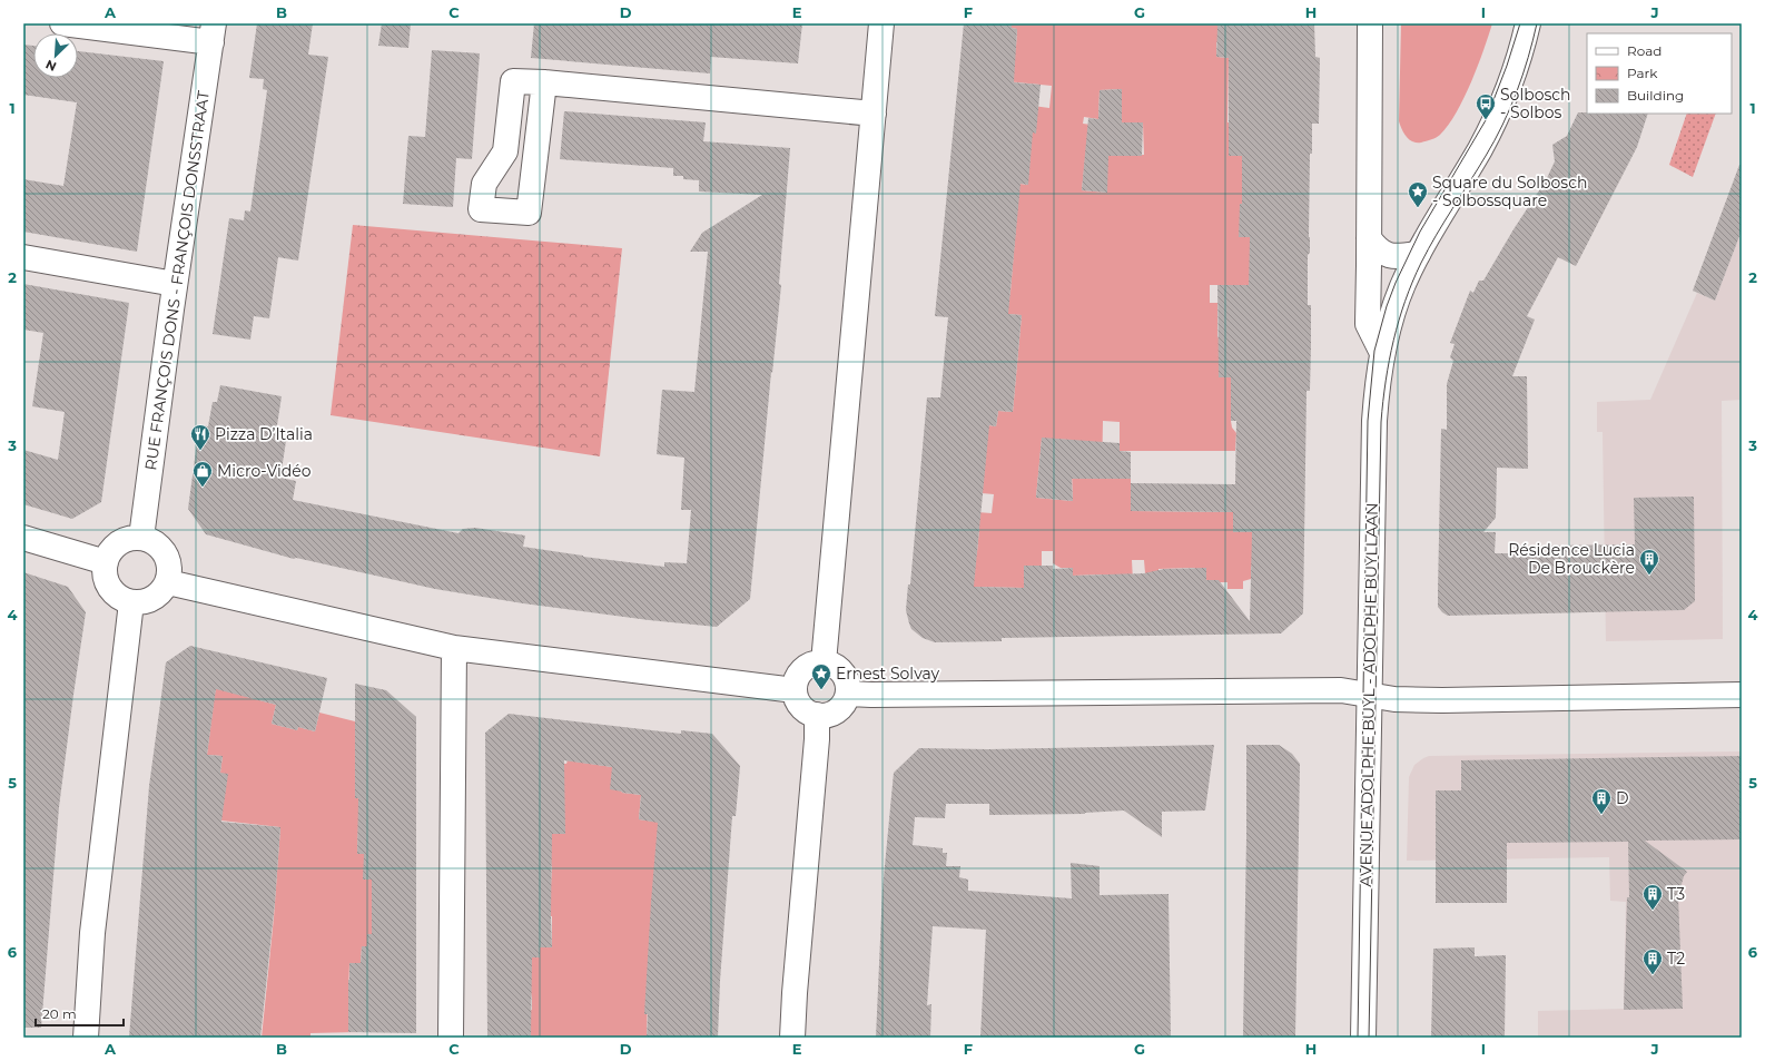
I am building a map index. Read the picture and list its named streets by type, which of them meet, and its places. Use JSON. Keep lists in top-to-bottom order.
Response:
{
  "streets": {
    "street": ["RUE FRANÇOIS DONS - FRANÇOIS DONSSTRAAT", "AVENUE ADOLPHE BUYL - ADOLPHE BUYLLAAN"]
  },
  "places": {
    "bus stop": ["Solbosch - Solbos"],
    "place": ["Square du Solbosch - Solbossquare", "Ernest Solvay"],
    "restaurant": ["Pizza D’Italia"],
    "shop": ["Micro-Vidéo"],
    "building": [
      "Résidence Lucia De Brouckère",
      "D",
      "T3",
      "T2"
    ]
  },
  "legend": ["Road", "Park", "Building"],
  "scale_bar": "20 m",
  "north": "bottom left",
  "grid": {
    "columns": [
      "A",
      "B",
      "C",
      "D",
      "E",
      "F",
      "G",
      "H",
      "I",
      "J"
    ],
    "rows": [
      "1",
      "2",
      "3",
      "4",
      "5",
      "6"
    ]
  }
}
